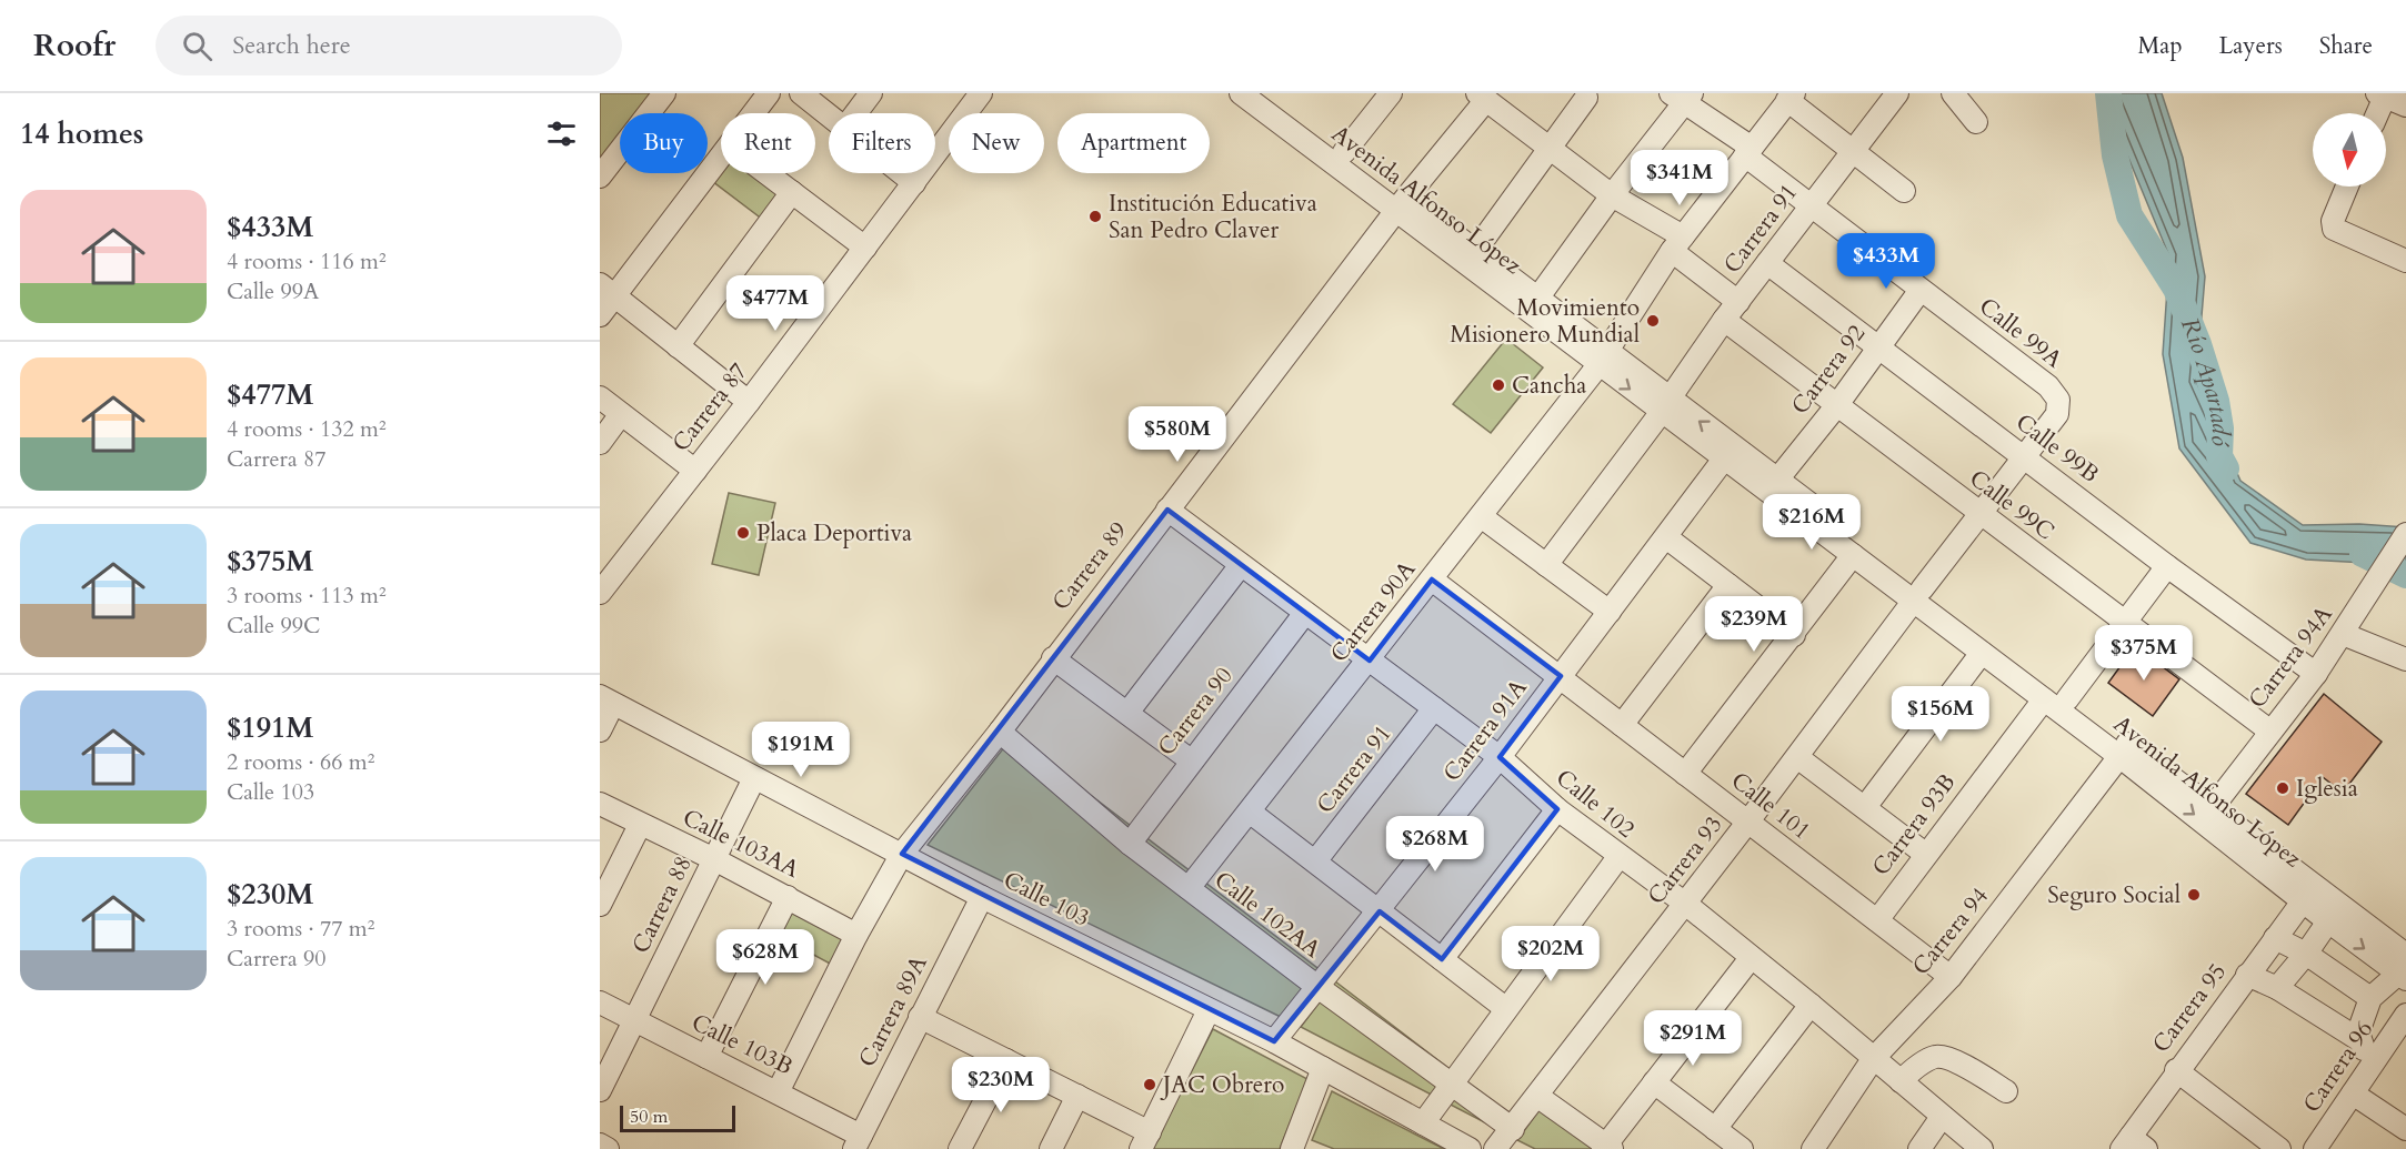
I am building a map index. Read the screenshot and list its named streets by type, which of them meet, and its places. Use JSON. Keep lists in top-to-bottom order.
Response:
{
  "streets": {
    "street": [
      "Avenida Alfonso López",
      "Carrera 91",
      "Calle 99A",
      "Carrera 92",
      "Carrera 87",
      "Calle 99B",
      "Calle 99C",
      "Carrera 89",
      "Carrera 90A",
      "Carrera 94A",
      "Carrera 90",
      "Carrera 91A",
      "Calle 102",
      "Calle 101",
      "Carrera 93B",
      "Calle 103AA",
      "Carrera 93",
      "Calle 103",
      "Carrera 88",
      "Calle 102AA",
      "Carrera 94",
      "Carrera 95",
      "Carrera 89A",
      "Calle 103B",
      "Carrera 96"
    ]
  },
  "crossings": [
    ["Avenida Alfonso López", "Carrera 91"],
    ["Avenida Alfonso López", "Carrera 92"],
    ["Avenida Alfonso López", "Carrera 89"],
    ["Avenida Alfonso López", "Carrera 90A"],
    ["Avenida Alfonso López", "Carrera 94A"],
    ["Avenida Alfonso López", "Carrera 91A"],
    ["Avenida Alfonso López", "Carrera 93B"],
    ["Avenida Alfonso López", "Carrera 93"],
    ["Avenida Alfonso López", "Carrera 94"],
    ["Avenida Alfonso López", "Carrera 95"],
    ["Carrera 91", "Calle 99A"],
    ["Carrera 91", "Calle 99B"],
    ["Carrera 91", "Calle 99C"],
    ["Carrera 91", "Calle 102"],
    ["Calle 99A", "Carrera 92"],
    ["Calle 99A", "Carrera 90A"],
    ["Calle 99A", "Carrera 93"],
    ["Carrera 92", "Calle 99B"],
    ["Carrera 92", "Calle 99C"],
    ["Calle 99B", "Carrera 94A"],
    ["Calle 99B", "Carrera 93"],
    ["Calle 99C", "Carrera 94A"],
    ["Calle 99C", "Carrera 93"],
    ["Carrera 89", "Calle 102"],
    ["Carrera 89", "Calle 103AA"],
    ["Carrera 89", "Calle 103"],
    ["Carrera 89", "Calle 102AA"],
    ["Carrera 89", "Calle 103B"],
    ["Carrera 90A", "Calle 102"],
    ["Carrera 90A", "Calle 101"],
    ["Carrera 90A", "Calle 102AA"],
    ["Carrera 90", "Calle 102"],
    ["Carrera 90", "Calle 102AA"],
    ["Carrera 91A", "Calle 102"],
    ["Carrera 91A", "Calle 101"],
    ["Carrera 91A", "Calle 103"],
    ["Carrera 91A", "Calle 102AA"],
    ["Calle 102", "Carrera 93"],
    ["Calle 102", "Carrera 94"],
    ["Calle 101", "Carrera 93B"],
    ["Calle 101", "Carrera 93"],
    ["Calle 101", "Carrera 94"],
    ["Calle 103AA", "Carrera 88"],
    ["Carrera 93", "Calle 102AA"],
    ["Calle 103", "Carrera 88"],
    ["Calle 103", "Carrera 89A"],
    ["Carrera 88", "Calle 103B"],
    ["Carrera 89A", "Calle 103B"]
  ],
  "water": ["Río Apartadó"],
  "places": [
    "Institución Educativa San Pedro Claver",
    "Movimiento Misionero Mundial",
    "Cancha",
    "Placa Deportiva",
    "Iglesia",
    "Seguro Social",
    "JAC Obrero"
  ],
  "scale_bar": "50 m",
  "north": "bottom",
  "page": {
    "header": "Roofr",
    "search": "Search here",
    "nav": ["Map", "Layers", "Share"],
    "heading": "14 homes",
    "chip": [
      "Buy",
      "Rent",
      "Filters",
      "New",
      "Apartment"
    ],
    "price": [
      "$341M",
      "$433M",
      "$477M",
      "$580M",
      "$216M",
      "$239M",
      "$375M",
      "$156M",
      "$191M",
      "$268M",
      "$202M",
      "$628M",
      "$291M",
      "$230M"
    ],
    "list": [
      {
        "name": "$433M",
        "note": "4 rooms · 116 m² · Calle 99A"
      },
      {
        "name": "$477M",
        "note": "4 rooms · 132 m² · Carrera 87"
      },
      {
        "name": "$375M",
        "note": "3 rooms · 113 m² · Calle 99C"
      },
      {
        "name": "$191M",
        "note": "2 rooms · 66 m² · Calle 103"
      },
      {
        "name": "$230M",
        "note": "3 rooms · 77 m² · Carrera 90"
      }
    ],
    "scale": "50 m"
  }
}
